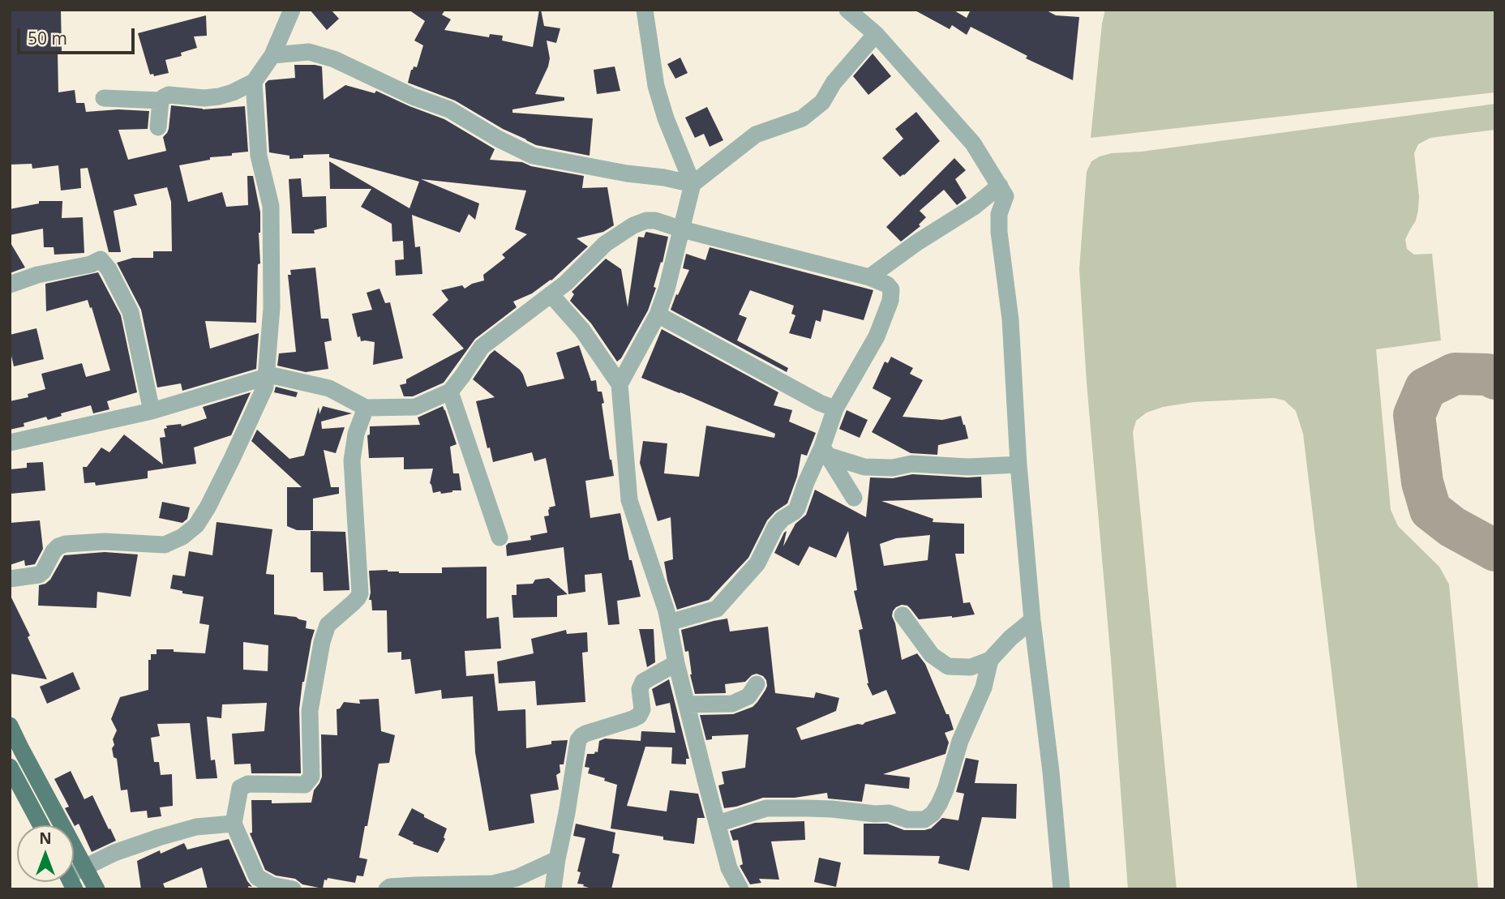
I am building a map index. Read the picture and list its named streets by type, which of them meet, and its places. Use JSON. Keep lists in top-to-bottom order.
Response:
{
  "scale_bar": "50 m",
  "north": "top"
}
